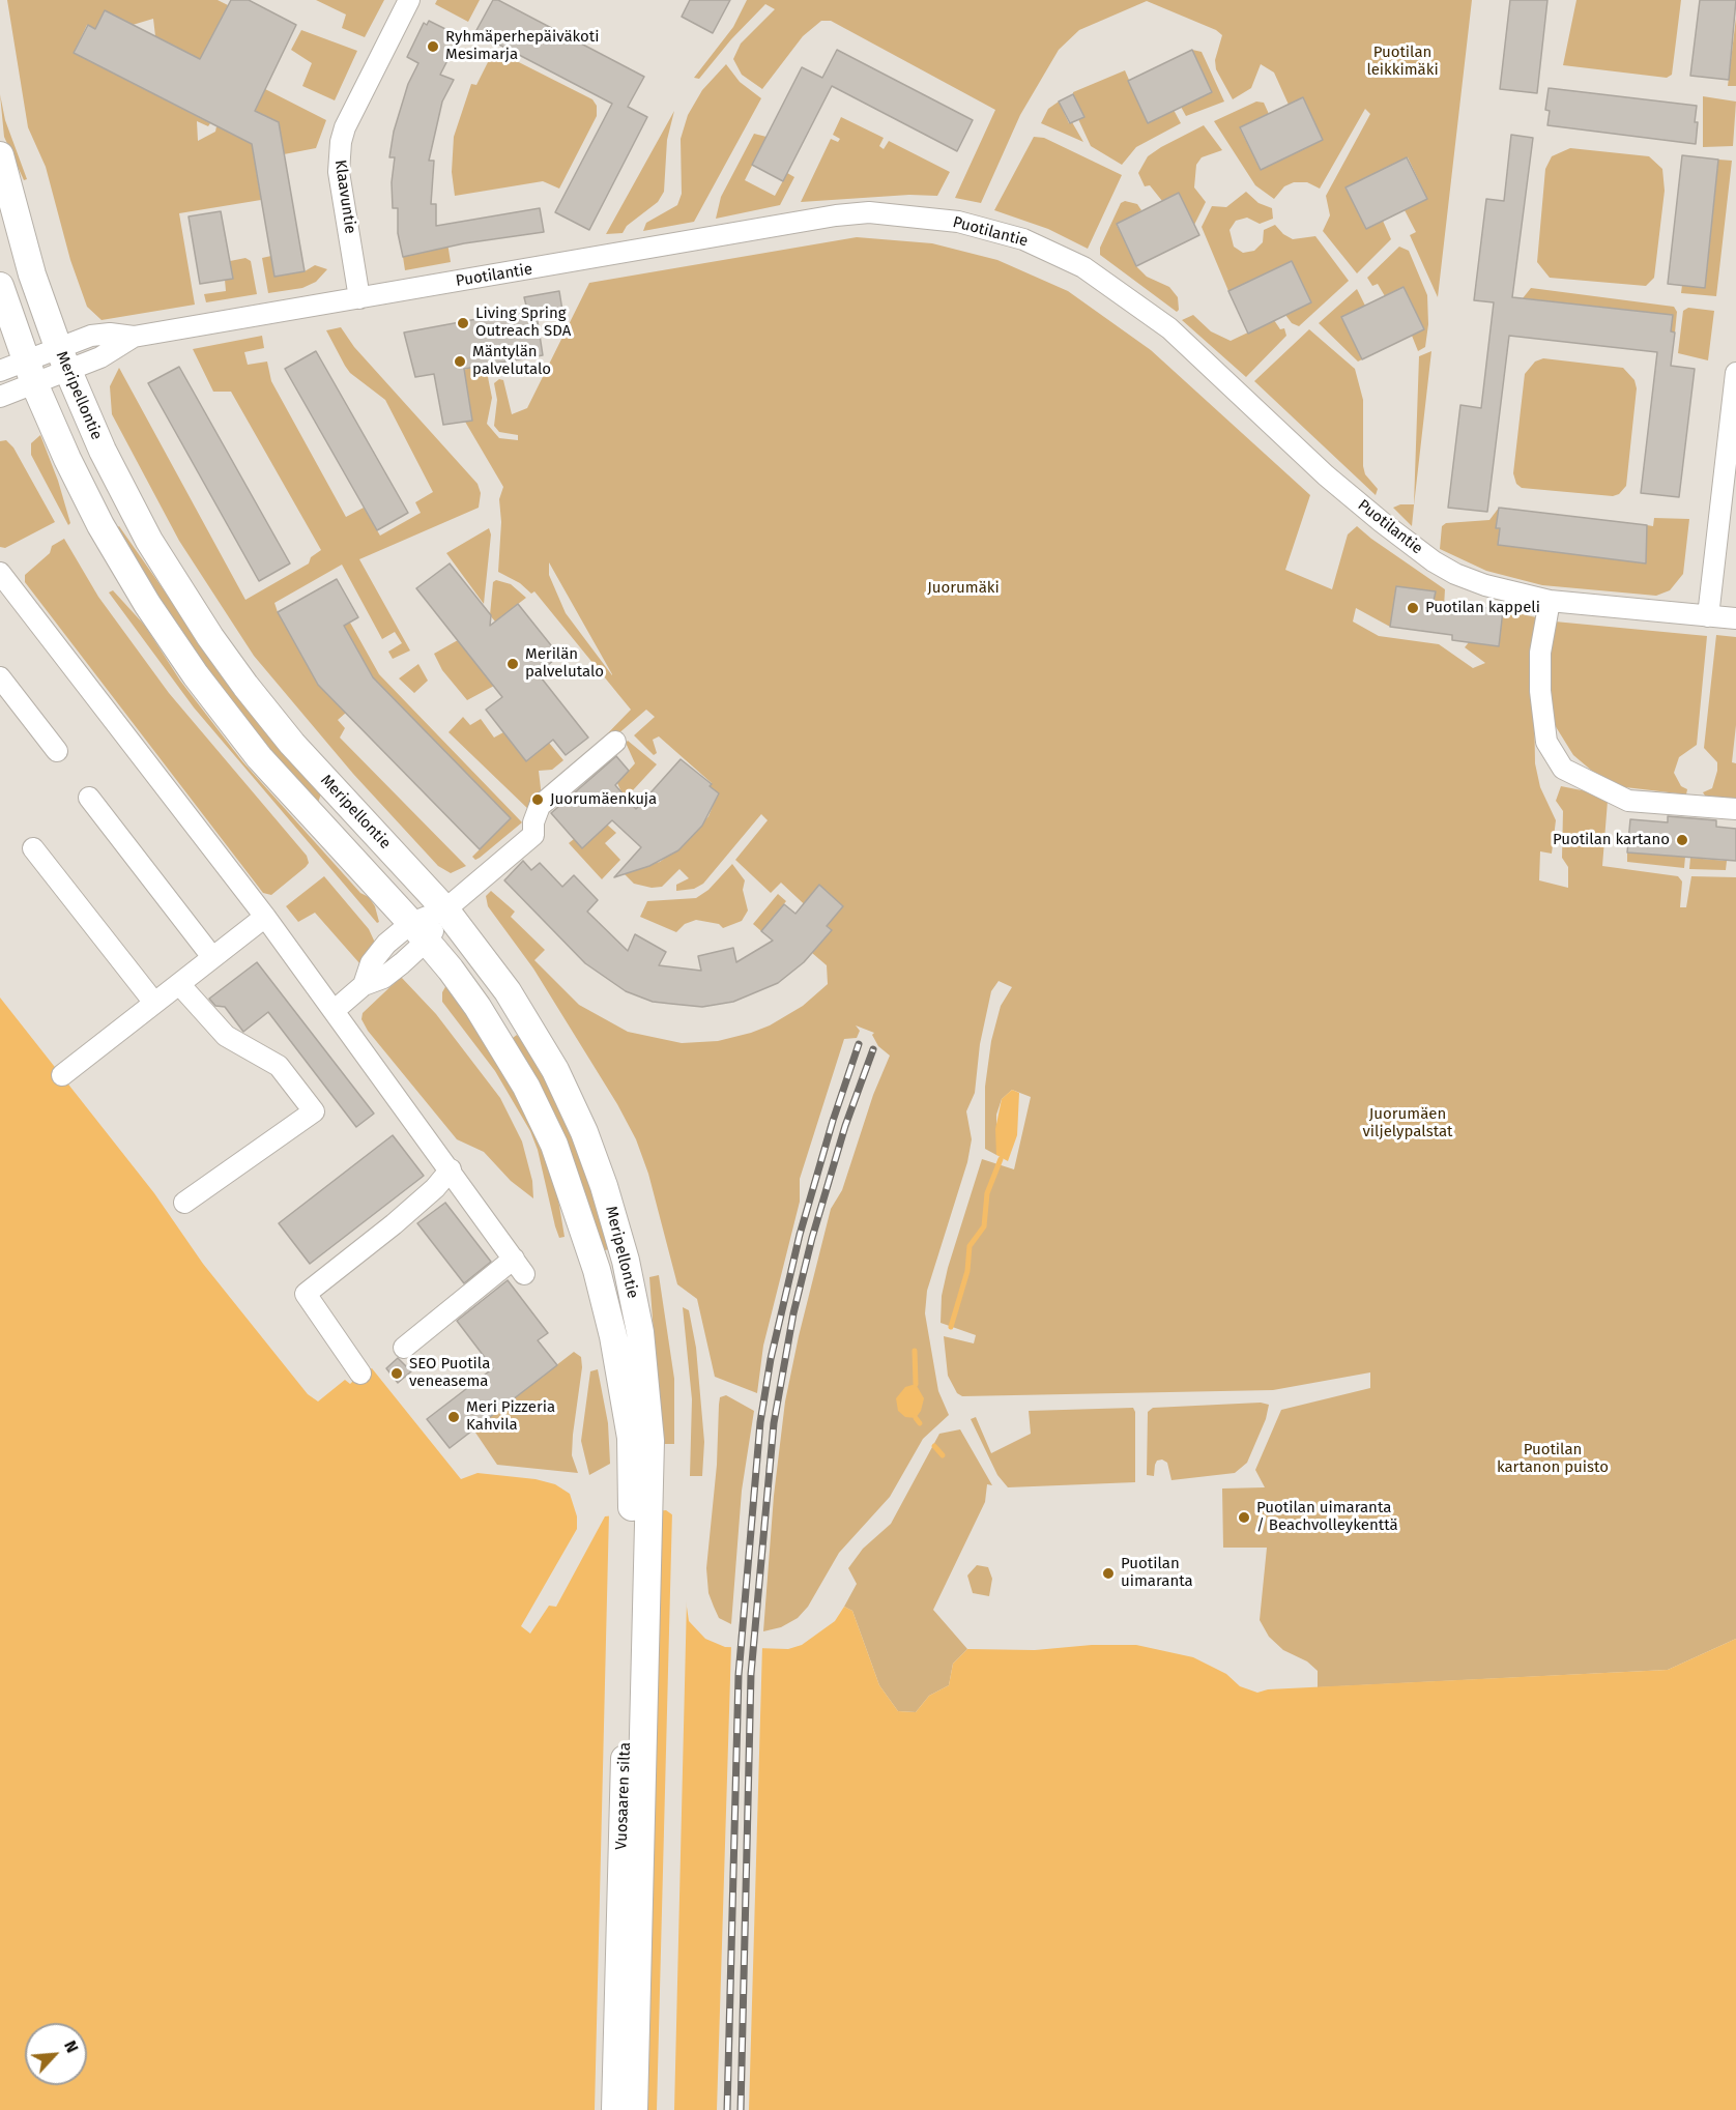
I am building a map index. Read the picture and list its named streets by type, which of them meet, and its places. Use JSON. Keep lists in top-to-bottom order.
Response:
{
  "streets": {
    "main road": ["Meripellontie", "Vuosaaren silta"],
    "street": ["Klaavuntie", "Puotilantie"]
  },
  "crossings": [
    ["Klaavuntie", "Puotilantie"],
    ["Puotilantie", "Meripellontie"],
    ["Meripellontie", "Vuosaaren silta"]
  ],
  "parks": [
    "Puotilan leikkimäki",
    "Juorumäki",
    "Juorumäen viljelypalstat",
    "Puotilan kartanon puisto"
  ],
  "places": [
    "Ryhmäperhepäiväkoti Mesimarja",
    "Living Spring Outreach SDA",
    "Mäntylän palvelutalo",
    "Puotilan kappeli",
    "Merilän palvelutalo",
    "Juorumäenkuja",
    "Puotilan kartano",
    "SEO Puotila veneasema",
    "Meri Pizzeria Kahvila",
    "Puotilan uimaranta / Beachvolleykenttä",
    "Puotilan uimaranta"
  ],
  "north": "top right"
}
